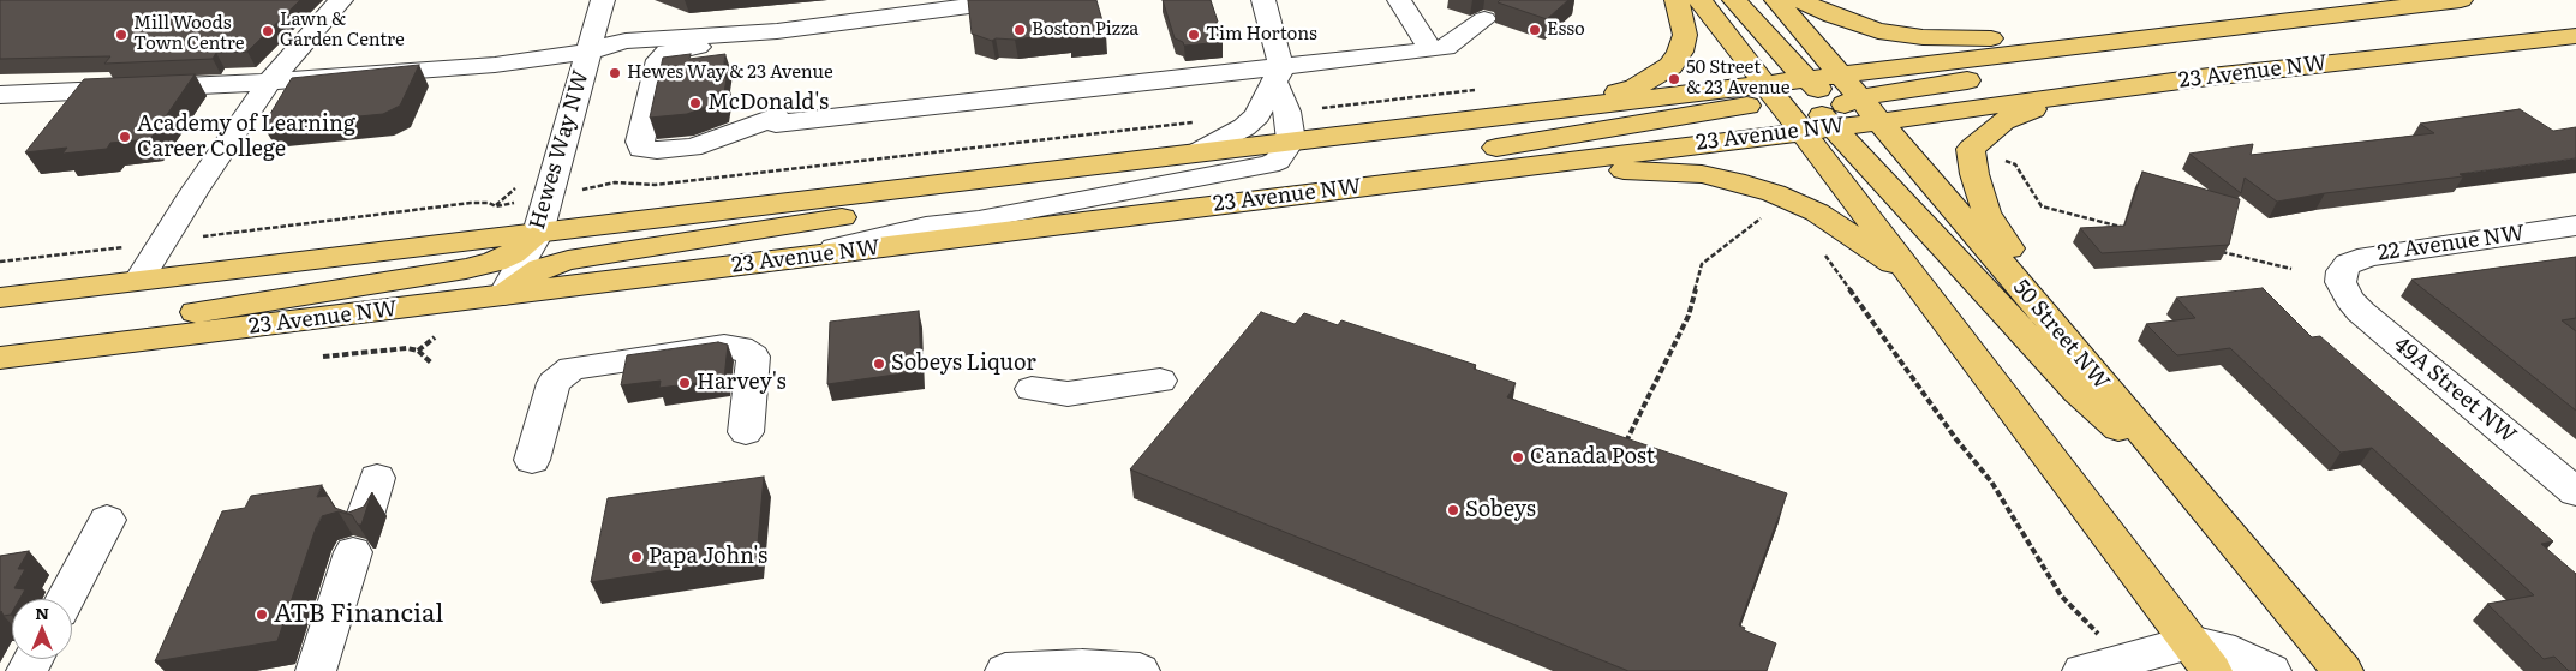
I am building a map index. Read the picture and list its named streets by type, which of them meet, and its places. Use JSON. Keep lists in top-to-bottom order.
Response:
{
  "streets": {
    "main road": ["23 Avenue NW", "50 Street NW"],
    "street": ["Hewes Way NW", "22 Avenue NW", "49A Street NW"]
  },
  "crossings": [
    ["23 Avenue NW", "Hewes Way NW"],
    ["23 Avenue NW", "50 Street NW"],
    ["22 Avenue NW", "49A Street NW"]
  ],
  "places": [
    "Boston Pizza",
    "Esso",
    "Lawn & Garden Centre",
    "Mill Woods Town Centre",
    "Tim Hortons",
    "Hewes Way & 23 Avenue",
    "50 Street & 23 Avenue",
    "McDonald's",
    "Academy of Learning Career College",
    "Sobeys Liquor",
    "Harvey's",
    "Canada Post",
    "Sobeys",
    "Papa John's",
    "ATB Financial"
  ],
  "north": "top"
}
